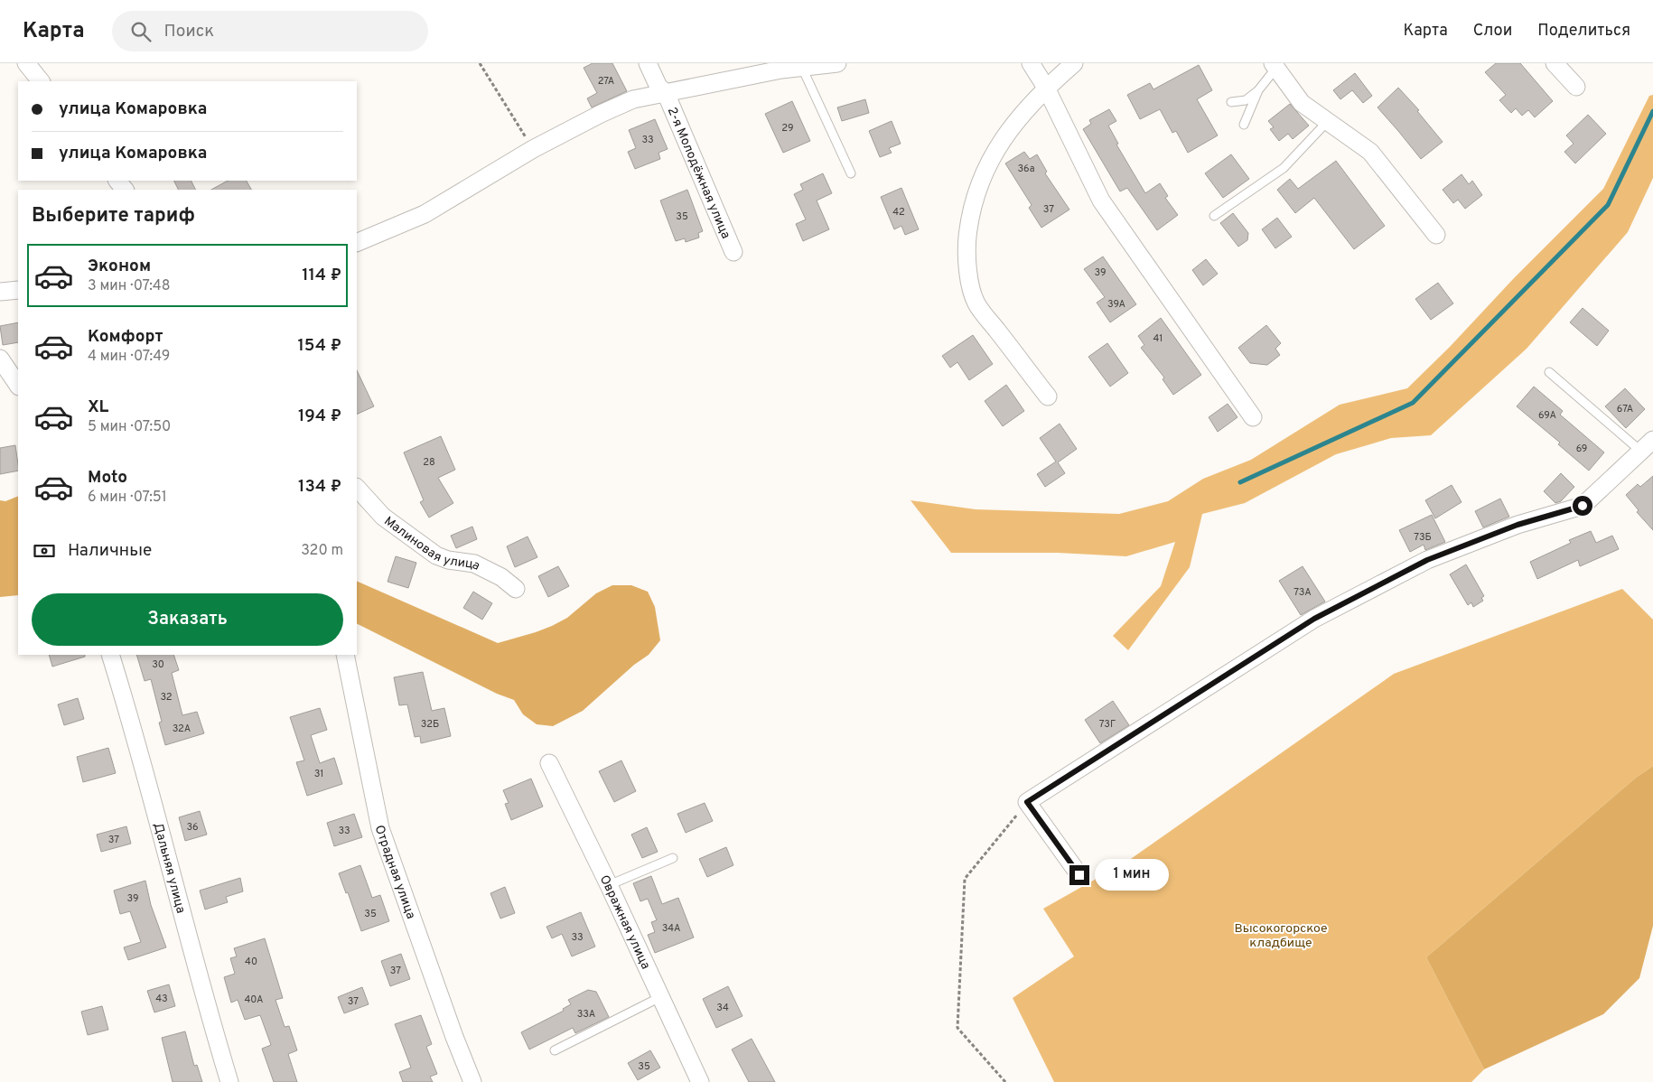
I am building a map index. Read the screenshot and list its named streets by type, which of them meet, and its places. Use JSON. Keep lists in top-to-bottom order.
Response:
{
  "streets": {
    "street": [
      "2-я Молодёжная улица",
      "Малиновая улица",
      "Дальняя улица",
      "Отрадная улица",
      "Овражная улица"
    ]
  },
  "parks": ["Высокогорское кладбище"],
  "house_numbers": [
    "27А",
    "29",
    "33",
    "36а",
    "37",
    "42",
    "35",
    "39",
    "39А",
    "41",
    "67А",
    "69А",
    "69",
    "28",
    "73Б",
    "73А",
    "30",
    "32",
    "32Б",
    "73Г",
    "32А",
    "31",
    "36",
    "33",
    "37",
    "39",
    "35",
    "34А",
    "33",
    "40",
    "37",
    "43",
    "40А",
    "37",
    "34",
    "33А",
    "35"
  ],
  "page": {
    "header": "Карта",
    "search": "Поиск",
    "nav": ["Карта", "Слои", "Поделиться"],
    "banner": ["улица Комаровка", "улица Комаровка"],
    "heading": "Выберите тариф",
    "list": [
      {
        "name": "Эконом",
        "note": "3 мин · 07:48",
        "value": "114 ₽"
      },
      {
        "name": "Комфорт",
        "note": "4 мин · 07:49",
        "value": "154 ₽"
      },
      {
        "name": "XL",
        "note": "5 мин · 07:50",
        "value": "194 ₽"
      },
      {
        "name": "Moto",
        "note": "6 мин · 07:51",
        "value": "134 ₽"
      }
    ],
    "pay": ["Наличные", "320 m"],
    "buttons": "Заказать",
    "bubble": "1 мин"
  }
}
